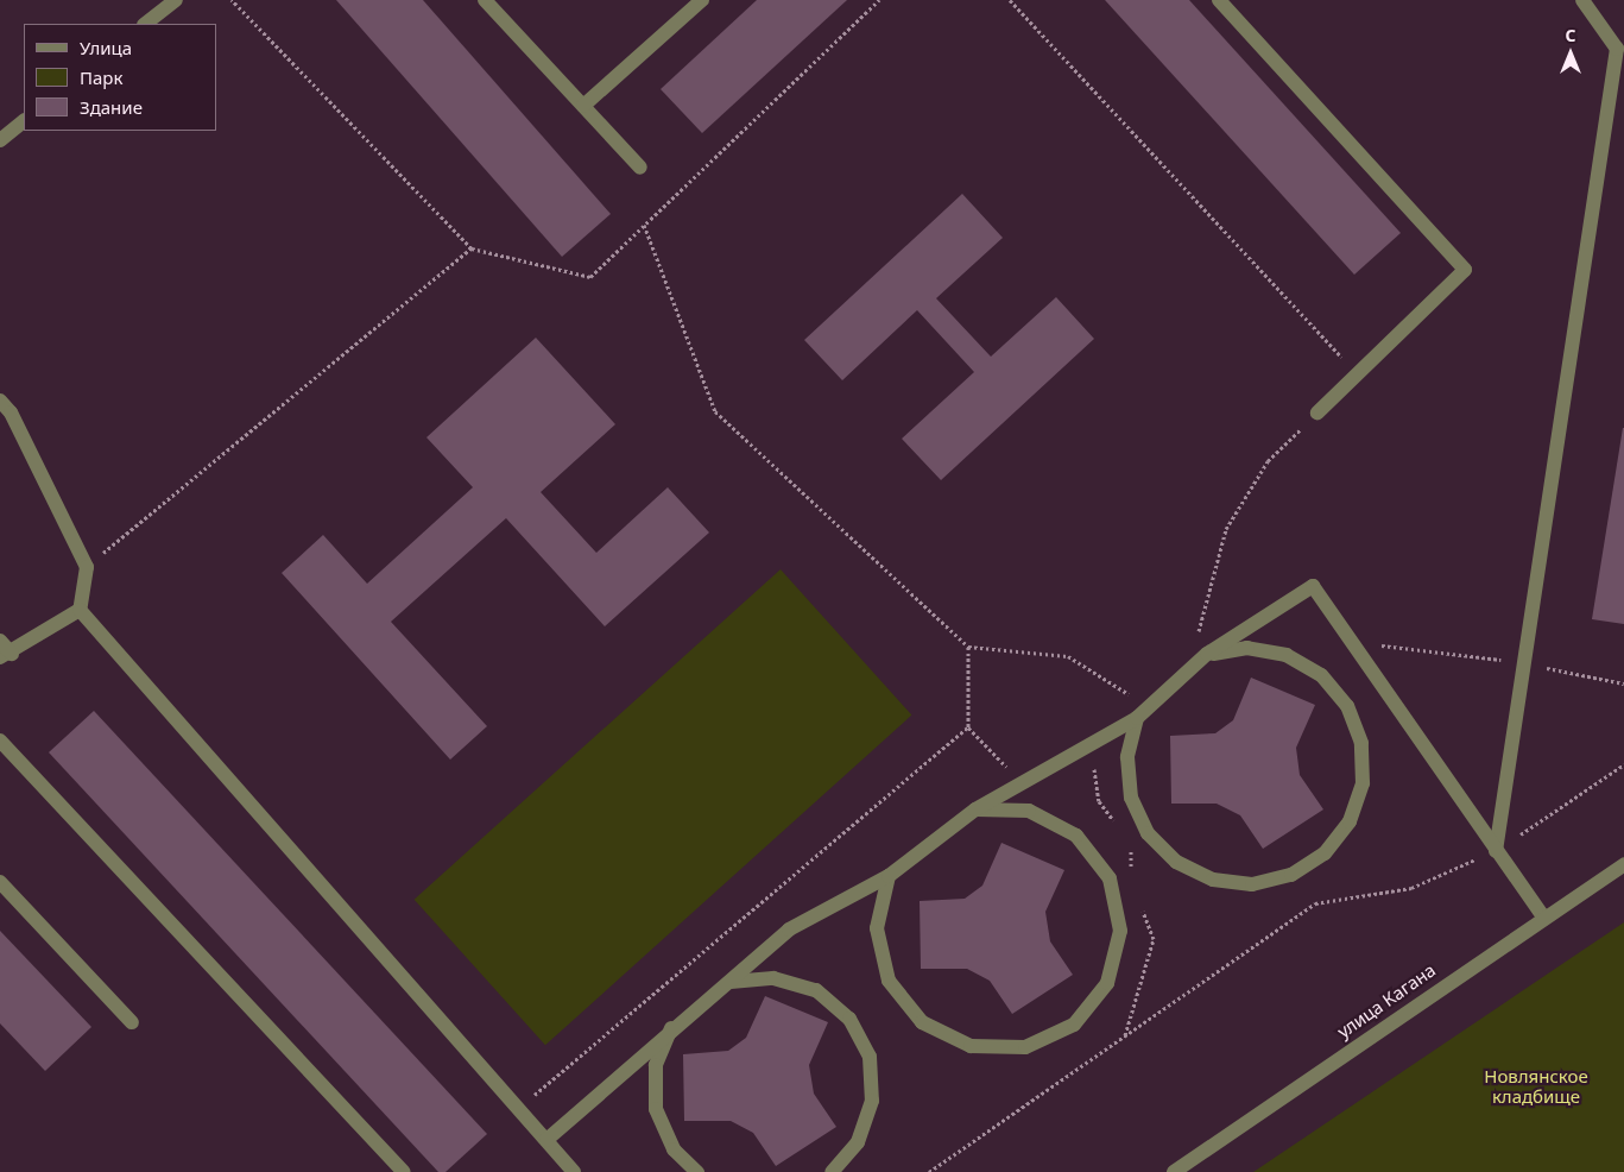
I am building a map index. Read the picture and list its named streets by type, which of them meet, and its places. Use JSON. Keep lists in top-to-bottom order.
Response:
{
  "streets": {
    "street": ["улица Кагана"]
  },
  "parks": ["Новлянское кладбище"],
  "legend": ["Улица", "Парк", "Здание"],
  "north": "top"
}
